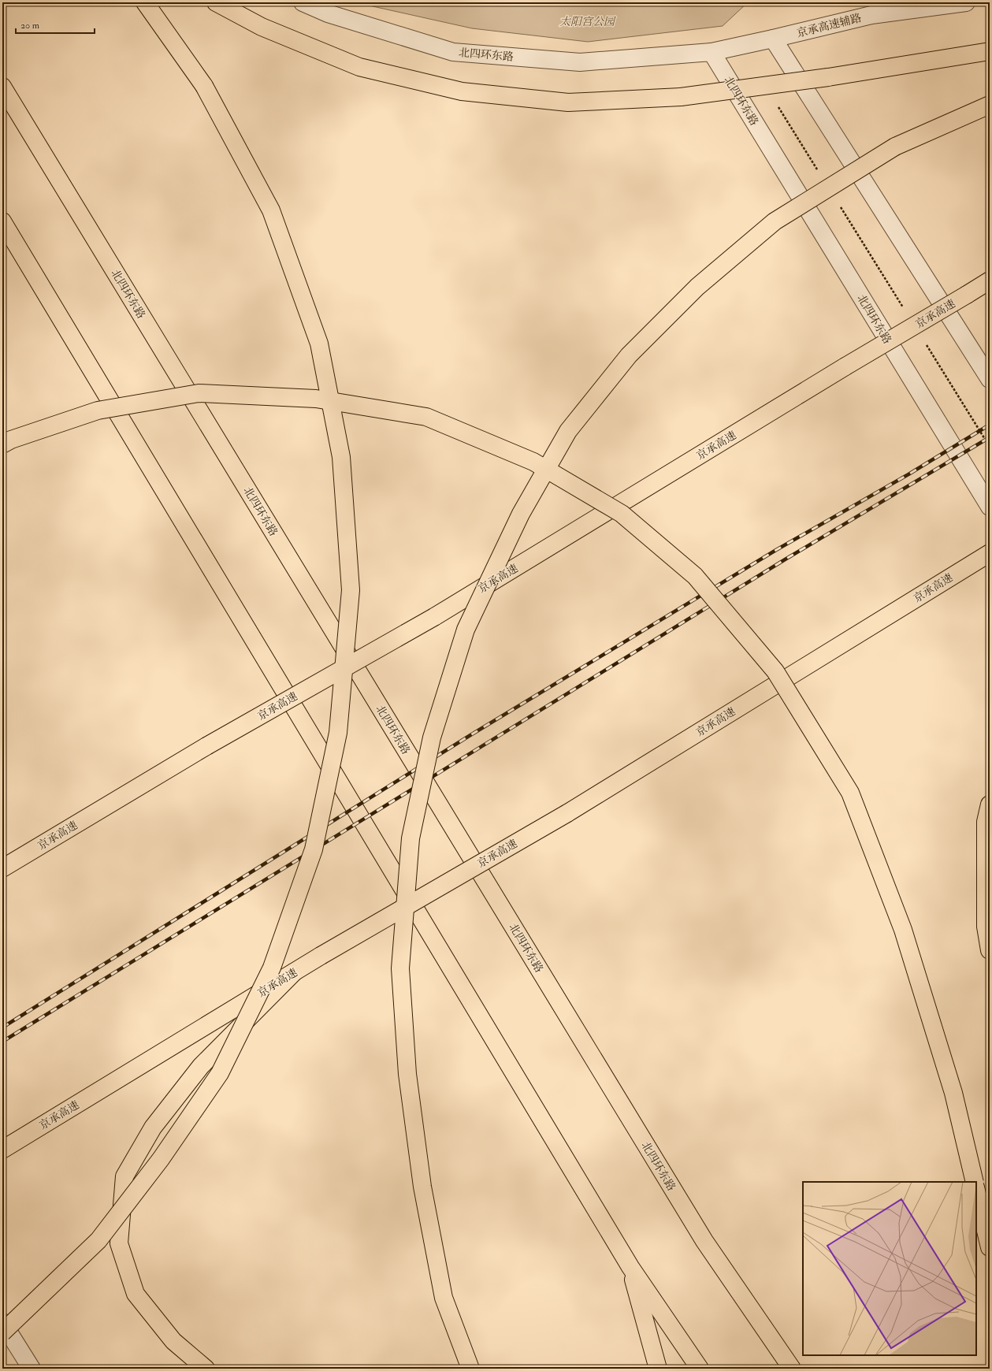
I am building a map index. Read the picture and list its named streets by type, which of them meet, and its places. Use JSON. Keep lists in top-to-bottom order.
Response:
{
  "streets": {
    "highway": ["北四环东路", "京承高速"],
    "street": ["京承高速辅路"]
  },
  "crossings": [
    ["京承高速辅路", "北四环东路"]
  ],
  "parks": ["太阳宫公园"],
  "scale_bar": "20 m"
}
